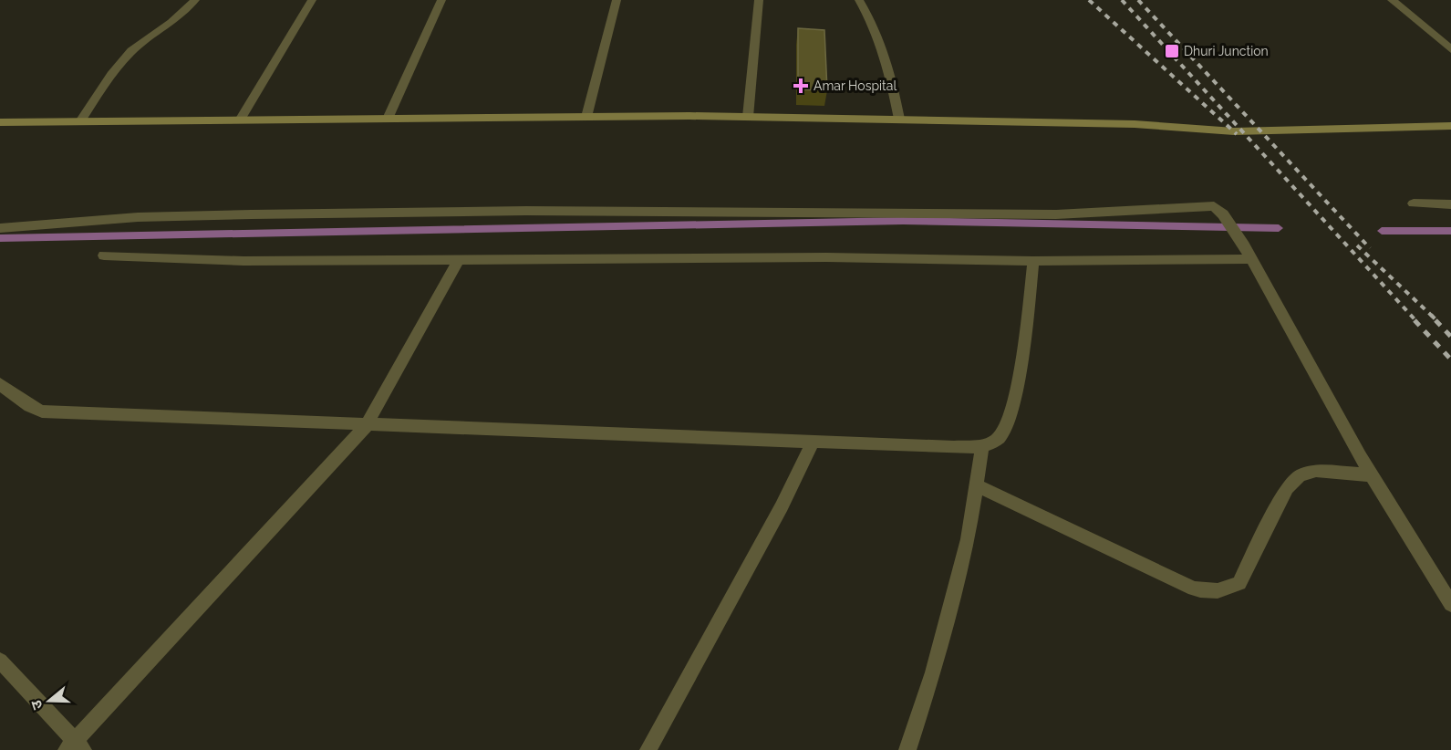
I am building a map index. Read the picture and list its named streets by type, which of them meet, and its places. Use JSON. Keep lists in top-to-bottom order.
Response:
{
  "places": {
    "transit": ["Dhuri Junction"],
    "health": ["Amar Hospital"]
  },
  "north": "left"
}
